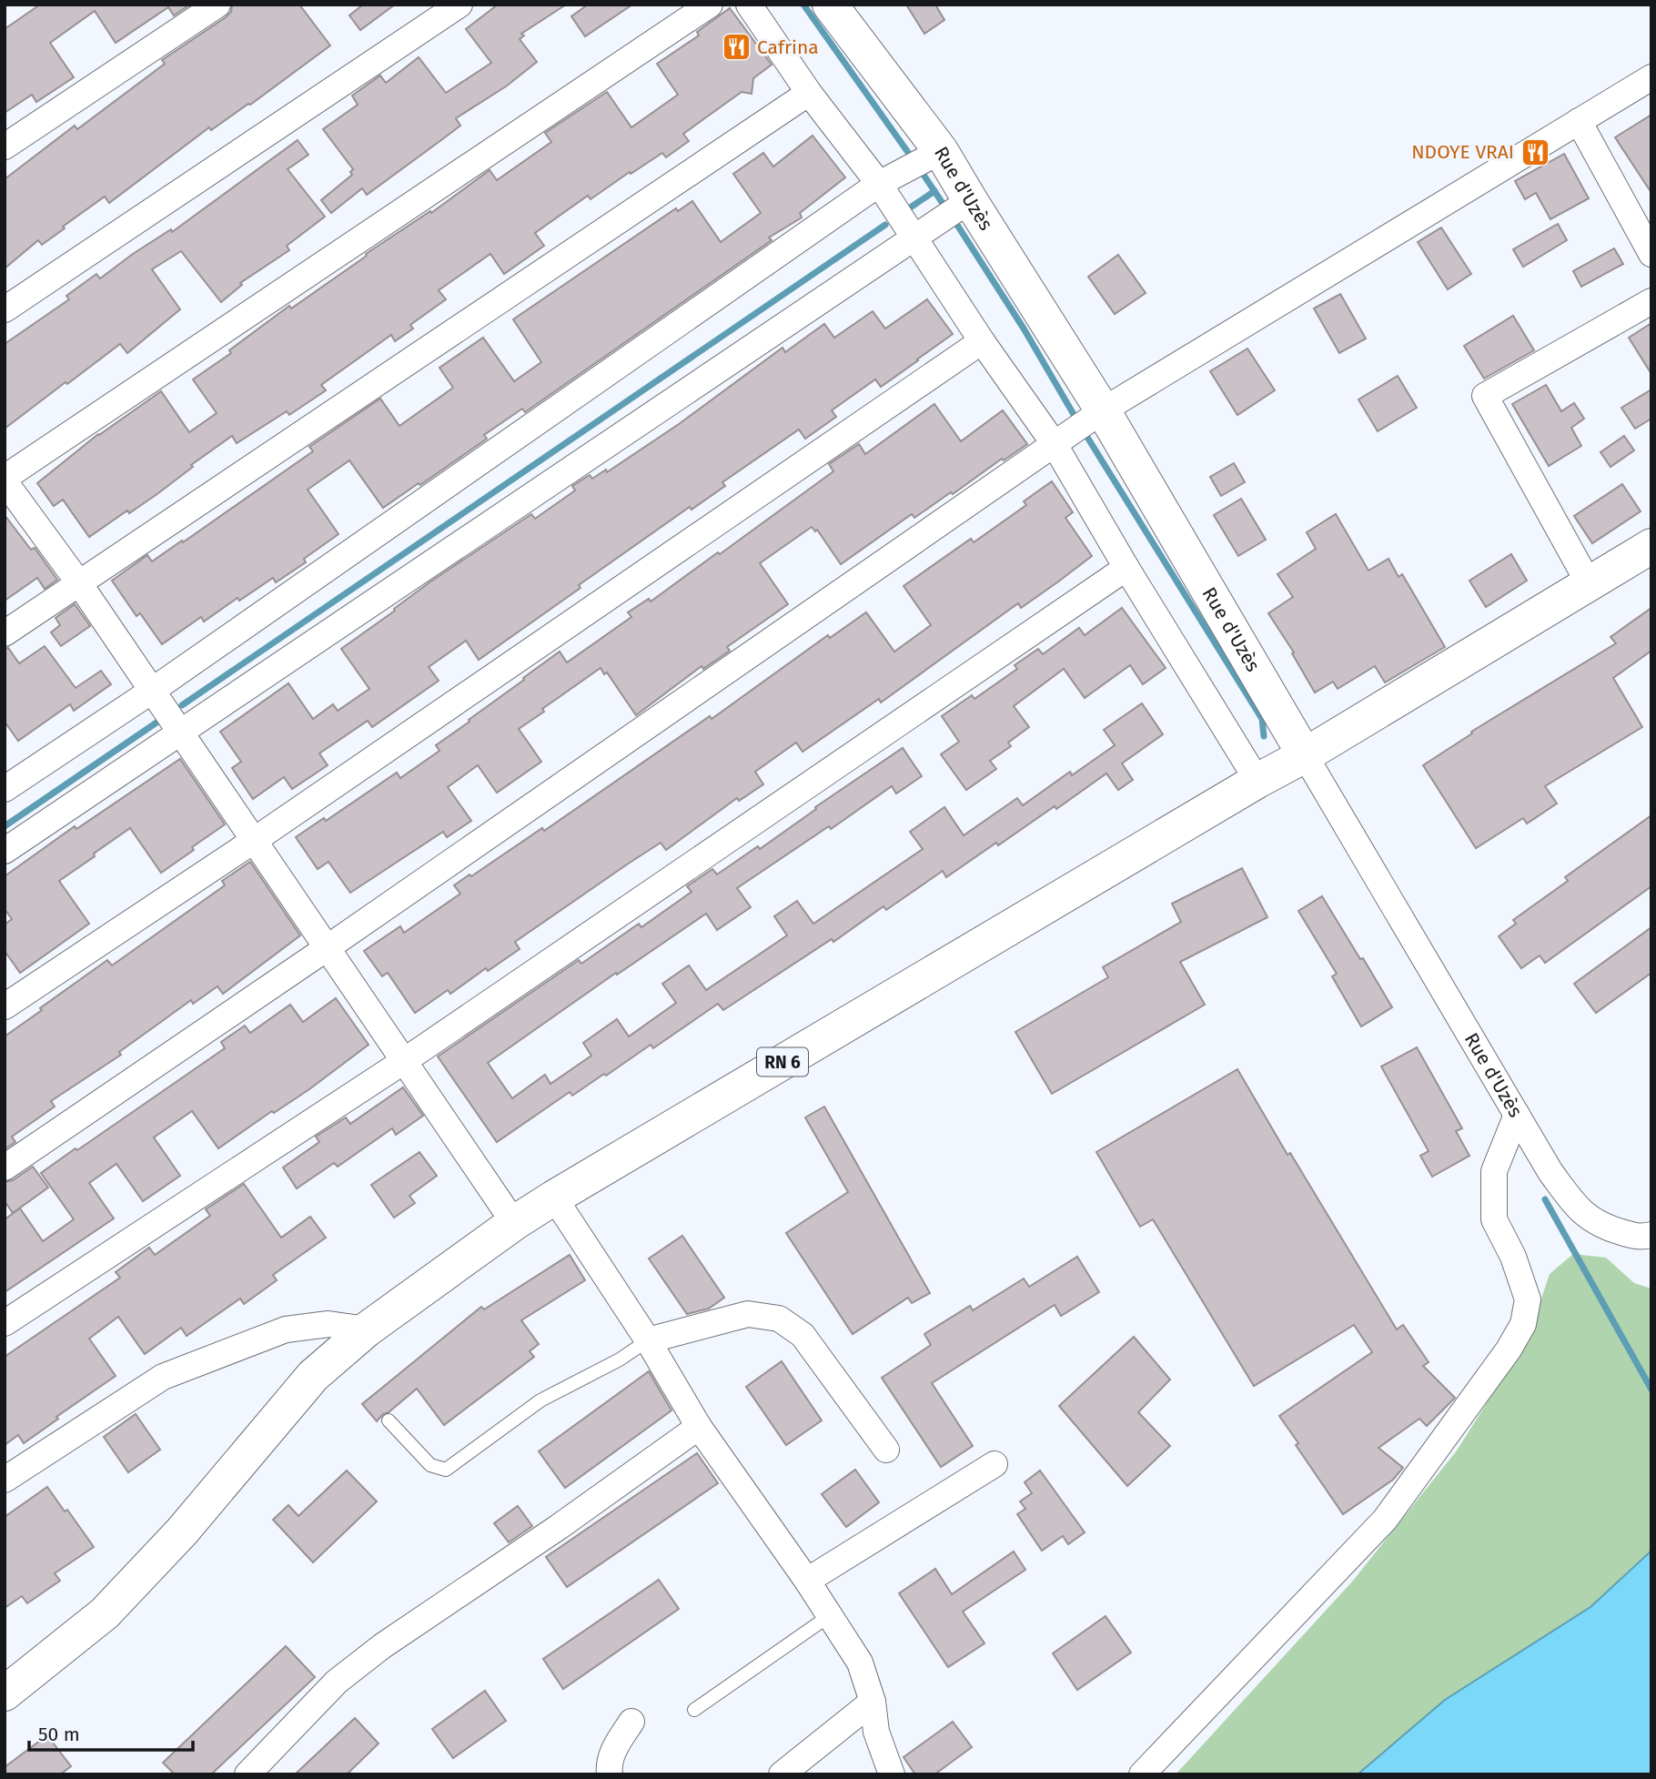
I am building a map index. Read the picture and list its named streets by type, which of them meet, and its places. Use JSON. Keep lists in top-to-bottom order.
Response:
{
  "streets": {
    "main road": ["Rue d'Uzès", "RN 6"]
  },
  "crossings": [
    ["Rue d'Uzès", "RN 6"]
  ],
  "places": {
    "restaurant": ["Cafrina", "NDOYE VRAI"]
  },
  "scale_bar": "50 m"
}
